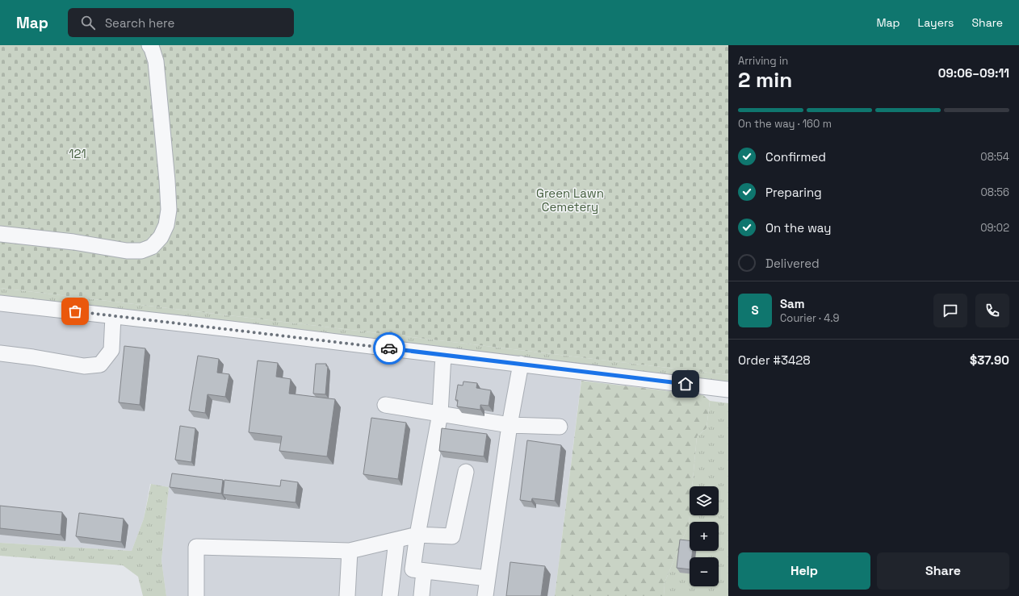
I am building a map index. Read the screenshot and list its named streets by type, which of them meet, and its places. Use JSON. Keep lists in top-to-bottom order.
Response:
{
  "parks": ["121", "Green Lawn Cemetery"],
  "page": {
    "header": "Map",
    "search": "Search here",
    "nav": ["Map", "Layers", "Share"],
    "heading": ["2 min", "Arriving in", "09:06–09:11"],
    "panel": [
      "Sam",
      "Courier · 4.9",
      "Order #3428",
      "$37.90"
    ],
    "bar": "On the way · 160 m",
    "list": [
      ["Confirmed", "08:54"],
      ["Preparing", "08:56"],
      ["On the way", "09:02"],
      "Delivered"
    ],
    "round": "S",
    "map_buttons": ["+", "−"],
    "buttons": ["Help", "Share"]
  }
}
